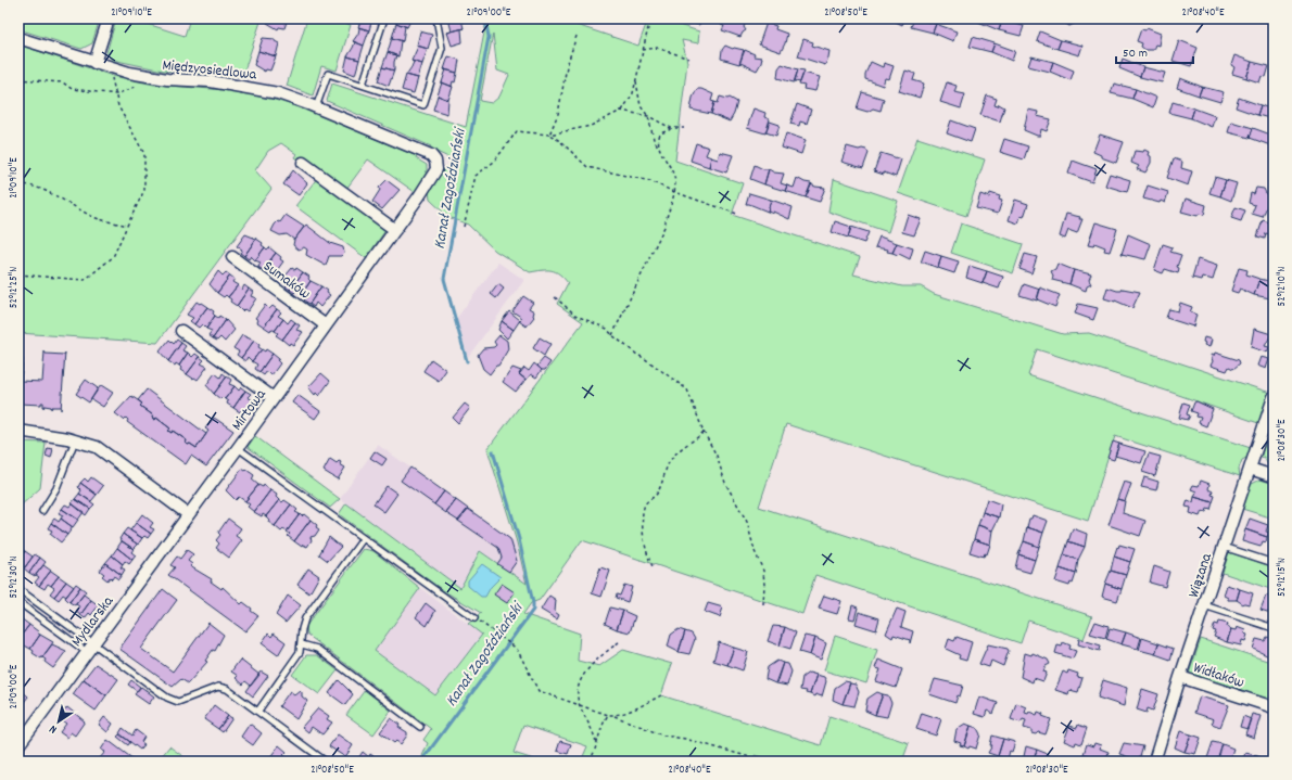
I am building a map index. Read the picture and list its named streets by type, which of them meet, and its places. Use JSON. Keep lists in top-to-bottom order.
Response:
{
  "streets": {
    "street": [
      "Międzyosiedlowa",
      "Sumaków",
      "Mirtowa",
      "Wiązana",
      "Mydlarska",
      "Widłaków"
    ]
  },
  "crossings": [
    ["Międzyosiedlowa", "Mirtowa"],
    ["Sumaków", "Mirtowa"],
    ["Mirtowa", "Mydlarska"],
    ["Wiązana", "Widłaków"]
  ],
  "water": ["Kanał Zagoździański"],
  "scale_bar": "50 m",
  "north": "bottom left",
  "coordinates": [
    "21°09'10\"E",
    "21°09'00\"E",
    "21°08'50\"E",
    "21°08'40\"E",
    "52°12'10\"N",
    "52°12'25\"N",
    "21°08'30\"E",
    "52°12'15\"N",
    "52°12'30\"N"
  ]
}
